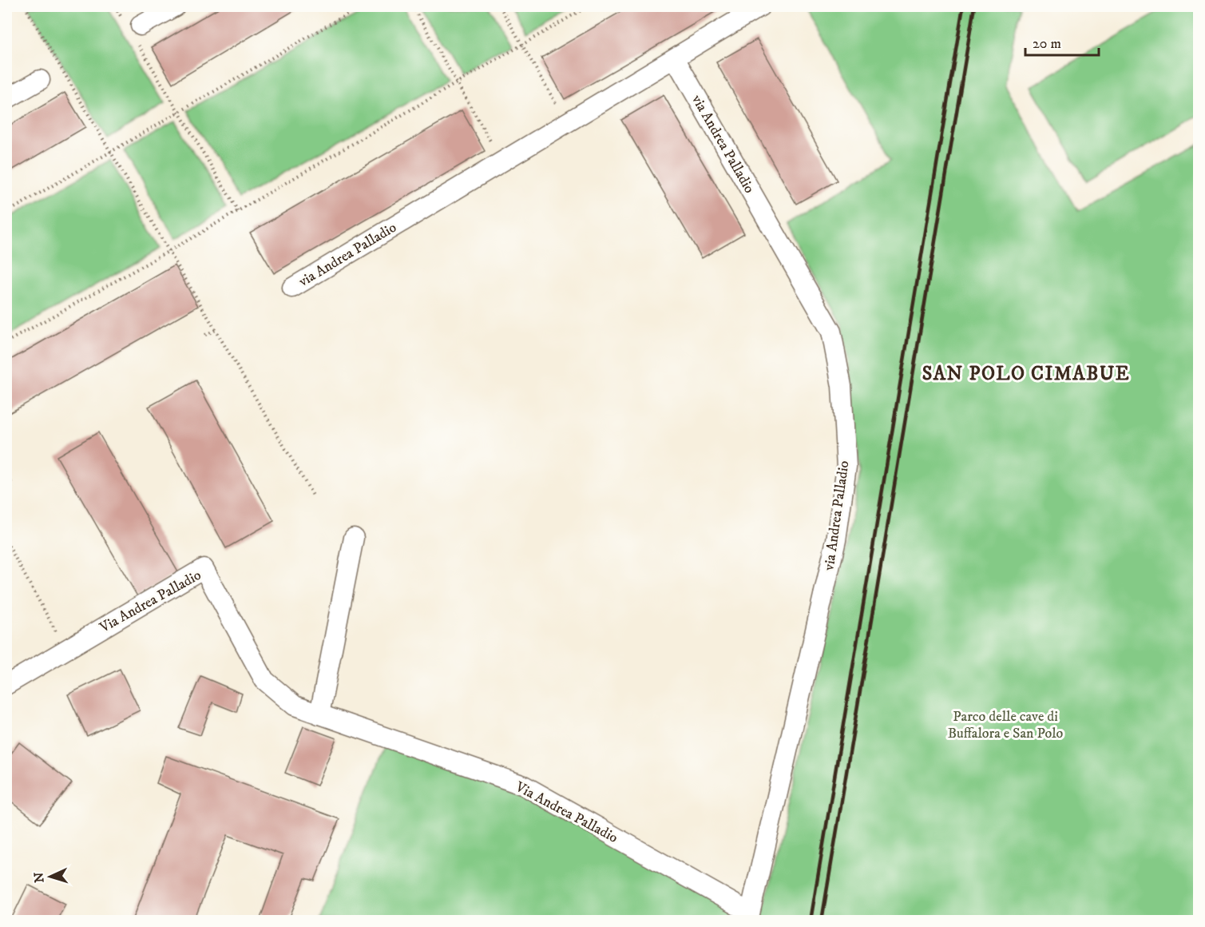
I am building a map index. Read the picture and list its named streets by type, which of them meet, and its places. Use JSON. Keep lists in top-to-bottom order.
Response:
{
  "streets": {
    "street": ["via Andrea Palladio", "Via Andrea Palladio"]
  },
  "crossings": [
    ["via Andrea Palladio", "Via Andrea Palladio"]
  ],
  "districts": ["SAN POLO CIMABUE"],
  "parks": ["Parco delle cave di Buffalora e San Polo"],
  "scale_bar": "20 m",
  "north": "left"
}
